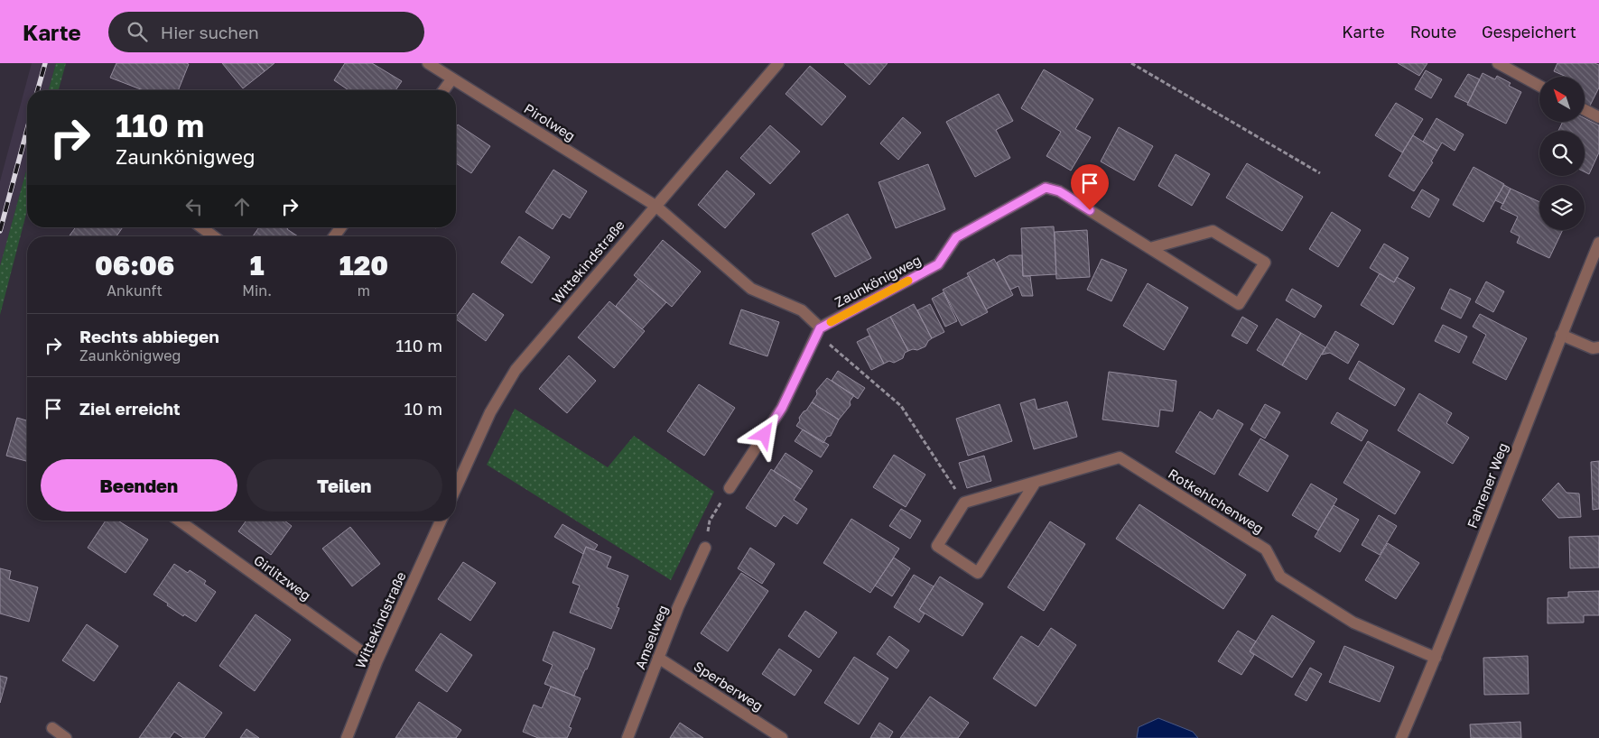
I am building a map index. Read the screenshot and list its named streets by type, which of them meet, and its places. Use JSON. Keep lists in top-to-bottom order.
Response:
{
  "streets": {
    "street": [
      "Pirolweg",
      "Wittekindstraße",
      "Zaunkönigweg",
      "Fahrener Weg",
      "Rotkehlchenweg",
      "Girlitzweg",
      "Amselweg",
      "Sperberweg"
    ]
  },
  "crossings": [
    ["Pirolweg", "Wittekindstraße"],
    ["Wittekindstraße", "Girlitzweg"],
    ["Fahrener Weg", "Rotkehlchenweg"],
    ["Amselweg", "Sperberweg"]
  ],
  "north": "top left",
  "page": {
    "header": "Karte",
    "search": "Hier suchen",
    "nav": ["Karte", "Route", "Gespeichert"],
    "turn": ["110 m", "Zaunkönigweg"],
    "eta": [
      "06:06",
      "Ankunft",
      "1",
      "Min.",
      "120",
      "m"
    ],
    "list": [
      {
        "name": "Rechts abbiegen",
        "note": "Zaunkönigweg",
        "value": "110 m"
      },
      {
        "name": "Ziel erreicht",
        "value": "10 m"
      }
    ],
    "buttons": ["Beenden", "Teilen"]
  }
}
